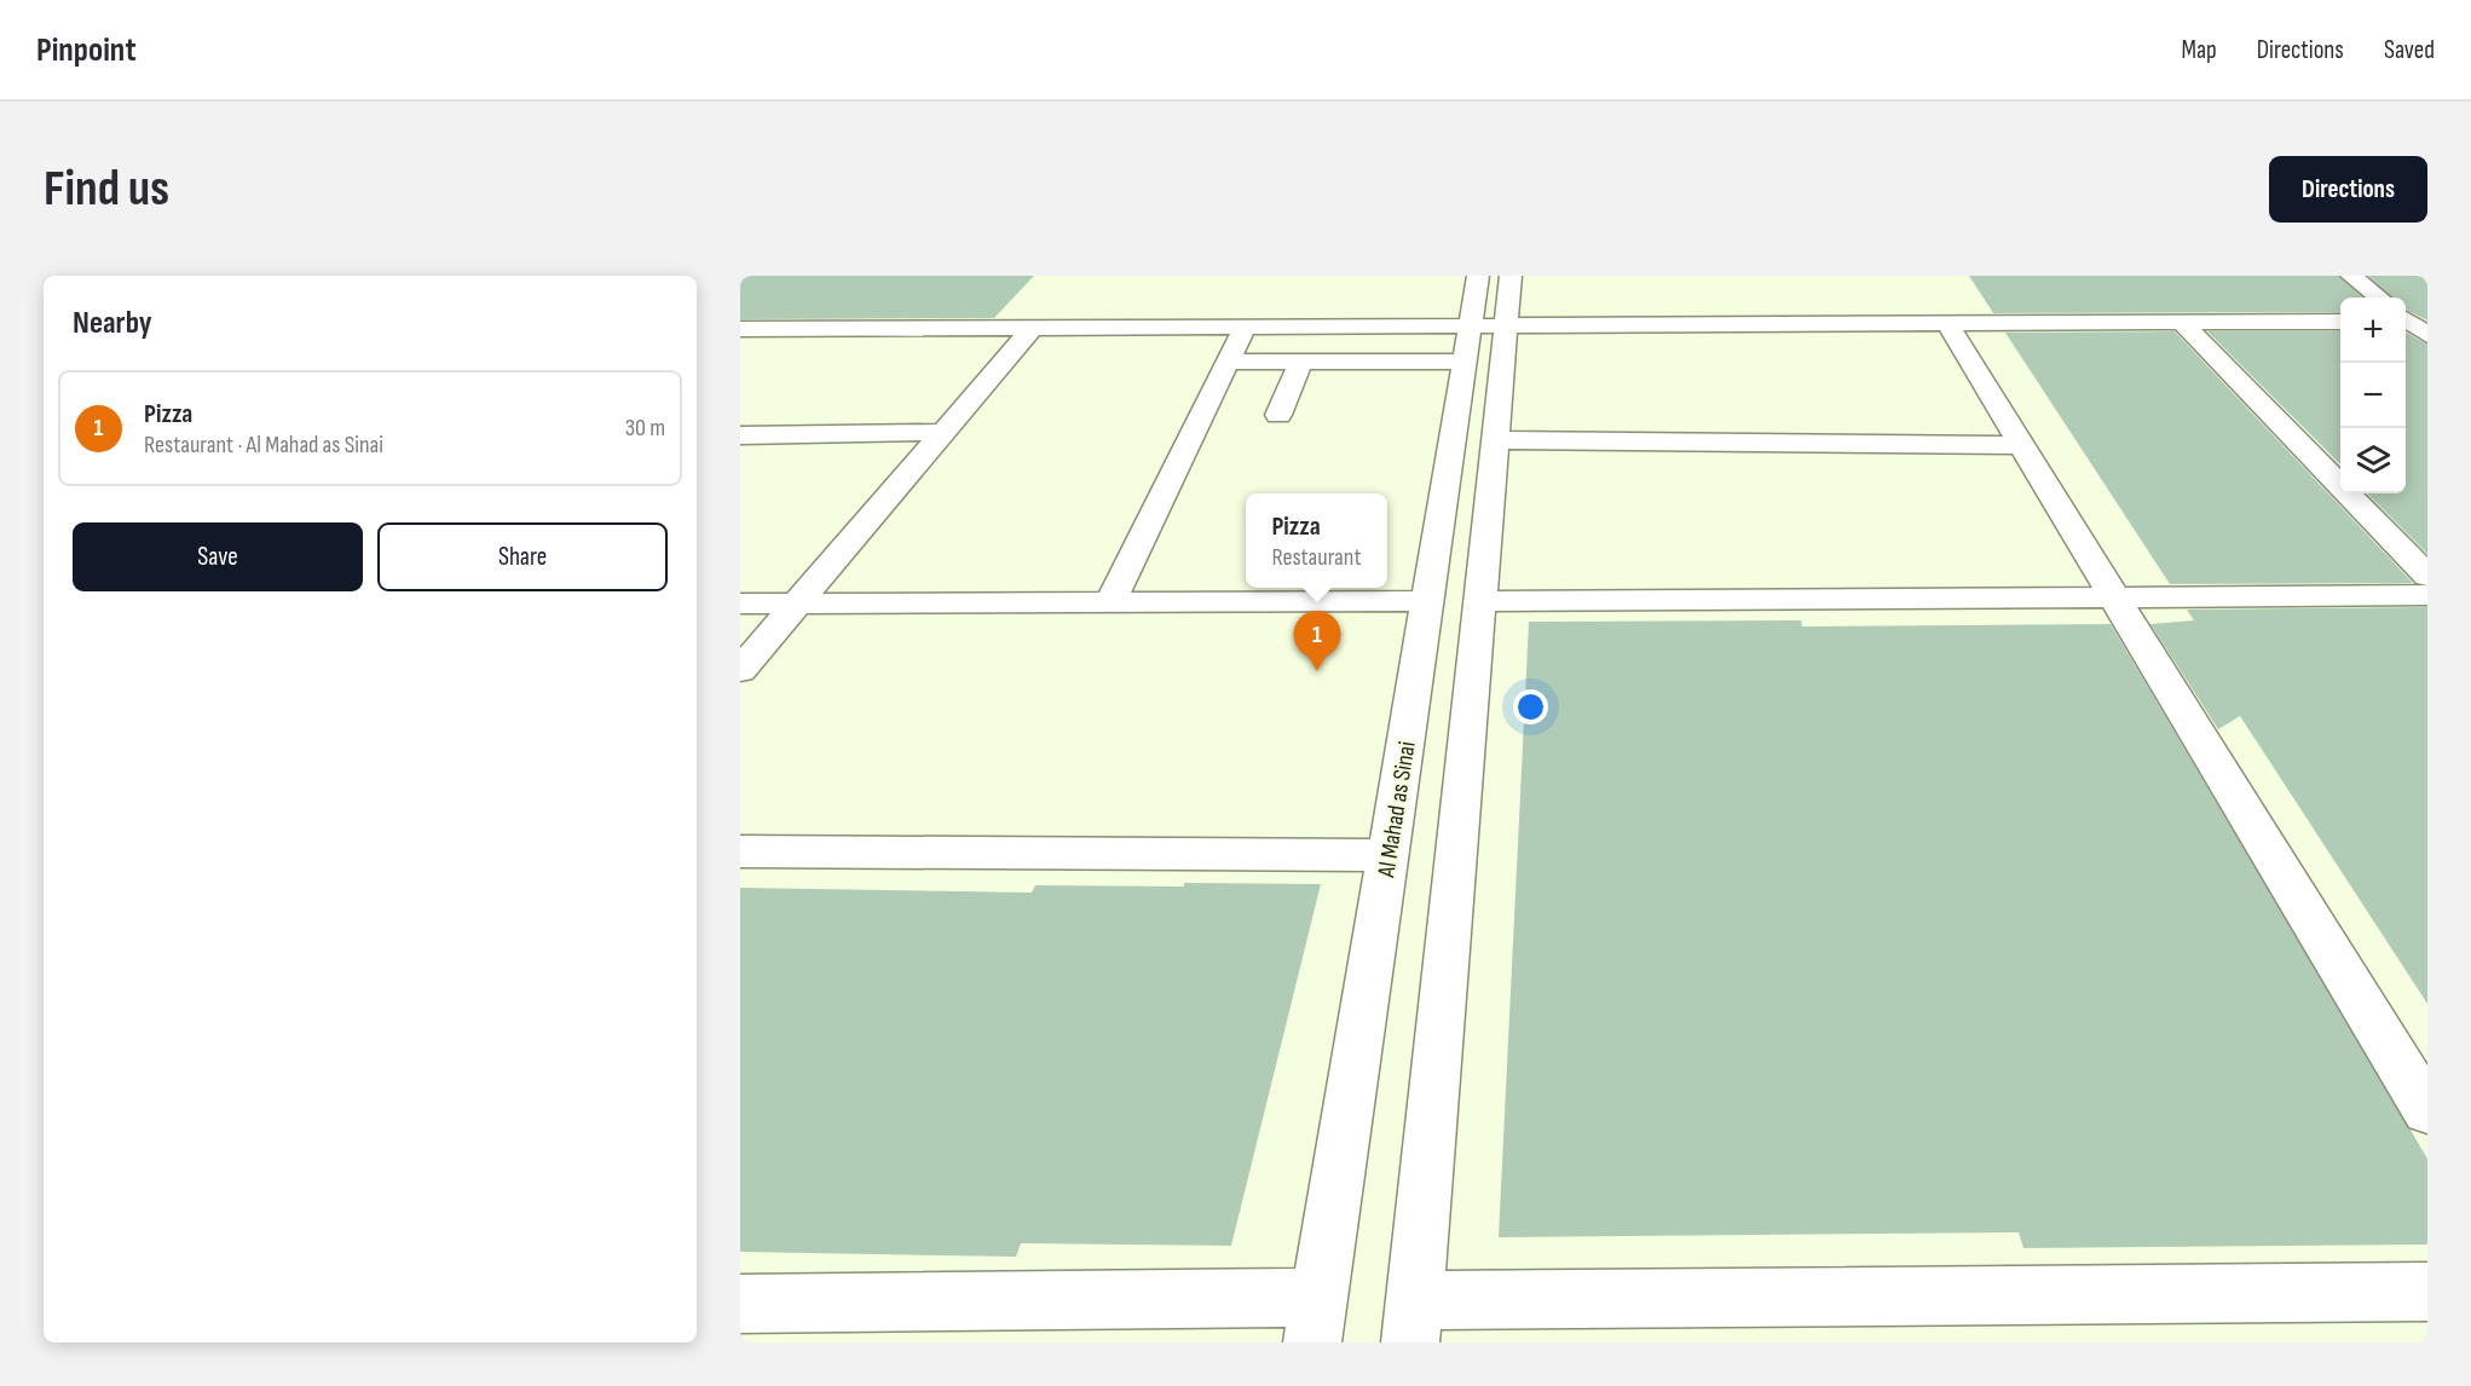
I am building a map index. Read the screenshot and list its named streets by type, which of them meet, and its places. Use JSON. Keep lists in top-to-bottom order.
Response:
{
  "streets": {
    "street": ["Al Mahad as Sinai"]
  },
  "page": {
    "header": "Pinpoint",
    "nav": ["Map", "Directions", "Saved"],
    "buttons": [
      "Directions",
      ["Save", "Share"]
    ],
    "title": "Find us",
    "heading": "Nearby",
    "map_buttons": ["+", "−"],
    "list": [
      {
        "mark": "1",
        "name": "Pizza",
        "note": "Restaurant · Al Mahad as Sinai",
        "value": "30 m"
      }
    ],
    "popup": ["Pizza", "Restaurant"],
    "pins": "1"
  }
}
